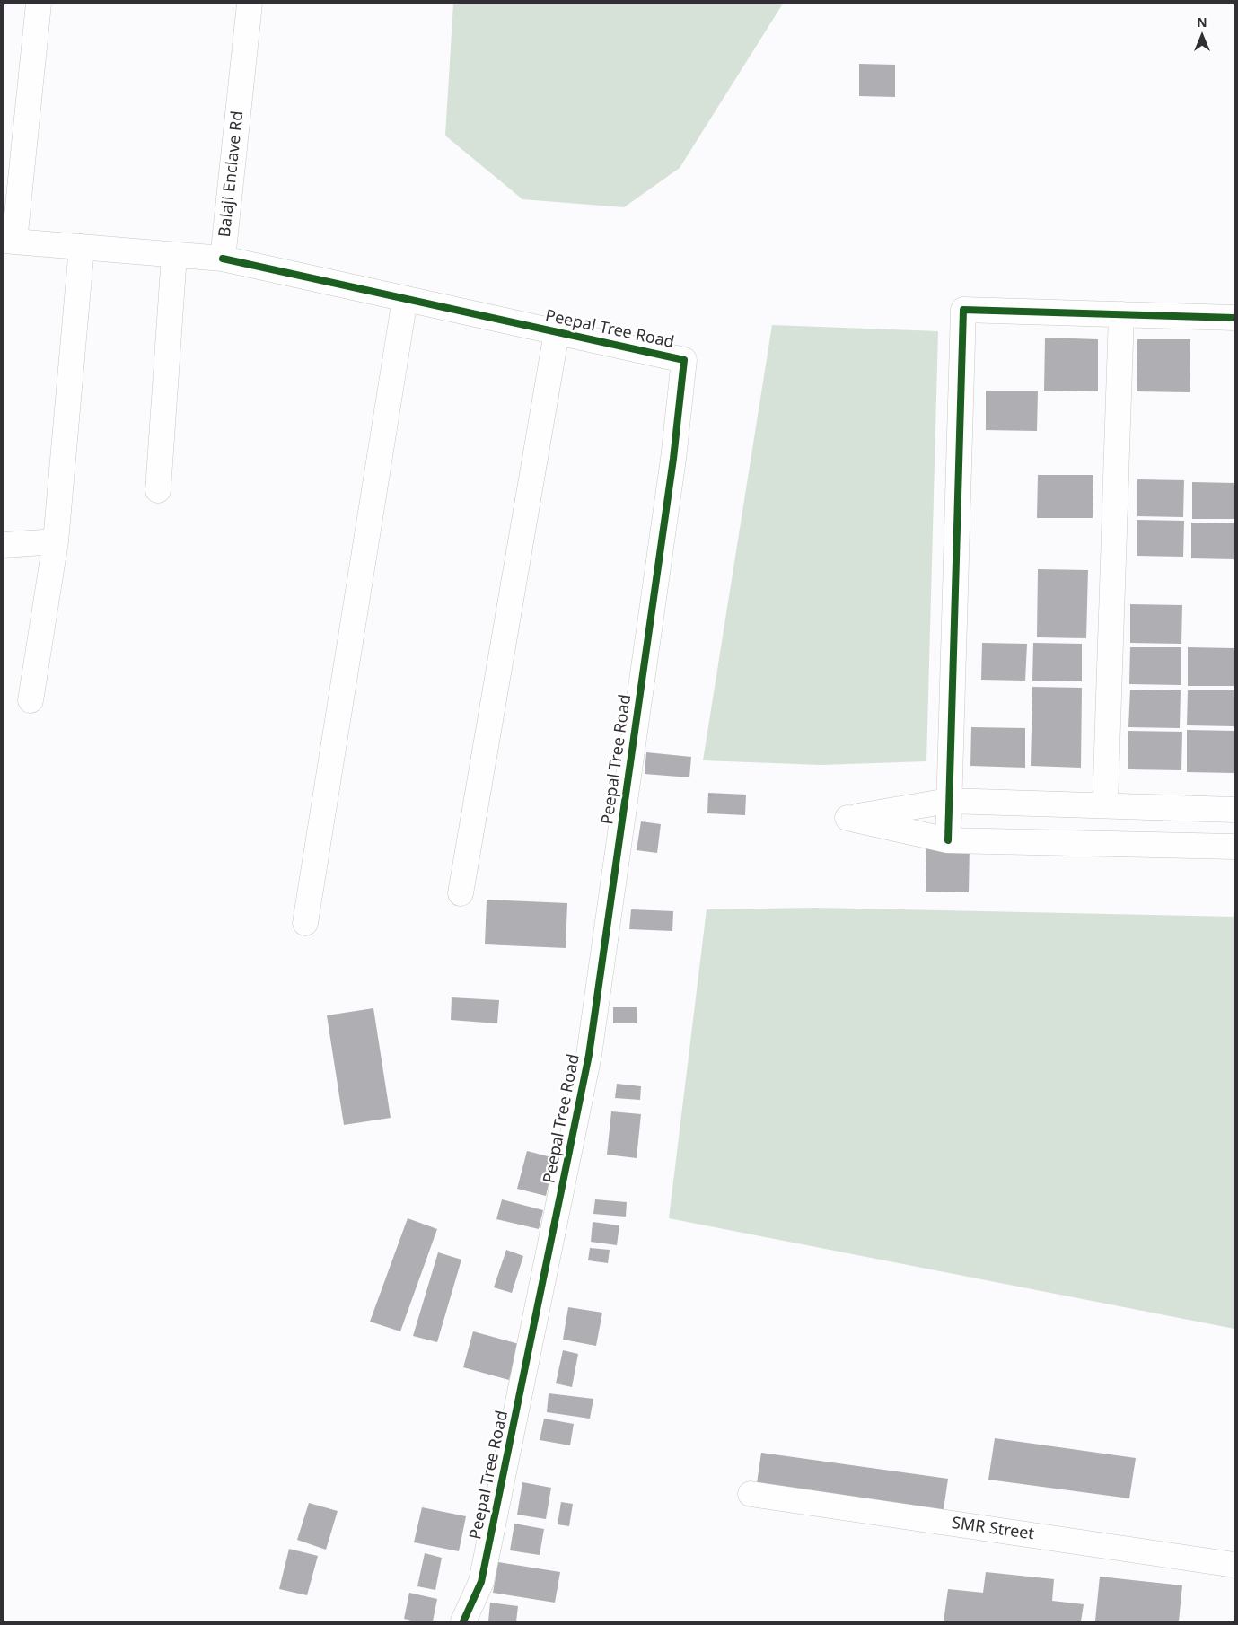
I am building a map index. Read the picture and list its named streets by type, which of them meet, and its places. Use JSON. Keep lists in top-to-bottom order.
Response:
{
  "streets": {
    "street": ["Balaji Enclave Rd", "Peepal Tree Road", "SMR Street"]
  },
  "crossings": [
    ["Balaji Enclave Rd", "Peepal Tree Road"]
  ],
  "north": "top"
}
